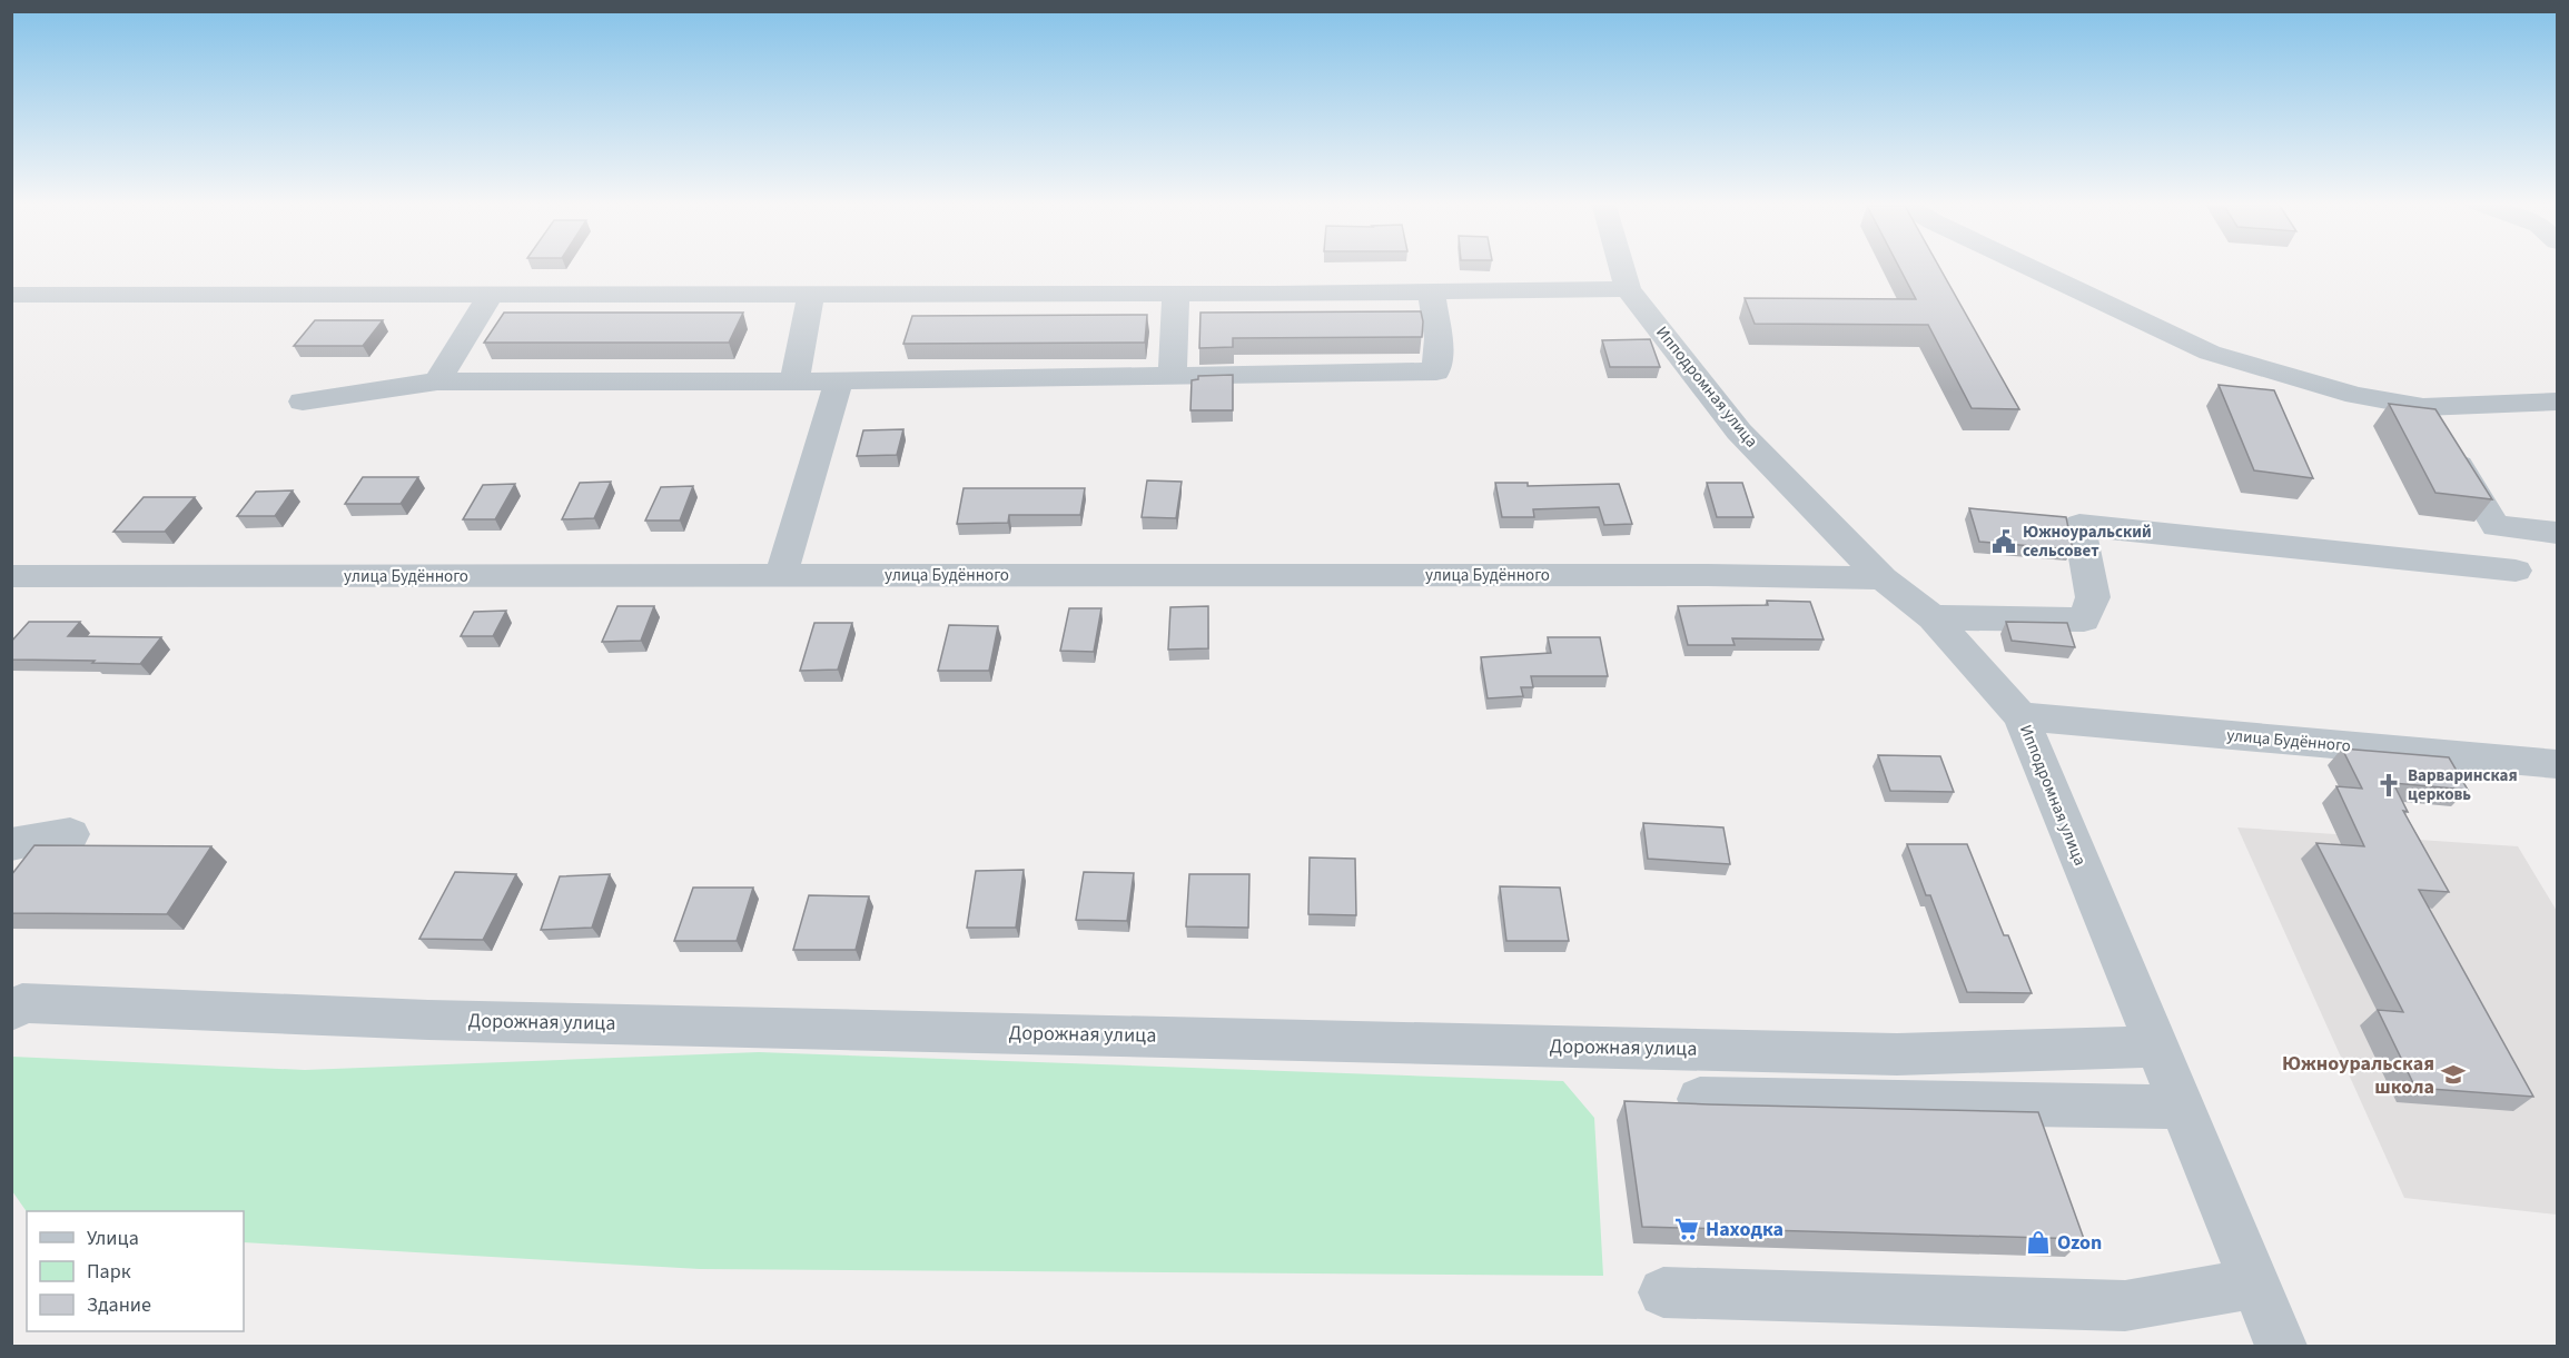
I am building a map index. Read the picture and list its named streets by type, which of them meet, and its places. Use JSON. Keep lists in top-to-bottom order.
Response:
{
  "streets": {
    "street": ["Ипподромная улица", "улица Будённого", "Дорожная улица"]
  },
  "crossings": [
    ["Ипподромная улица", "улица Будённого"],
    ["Ипподромная улица", "Дорожная улица"]
  ],
  "places": {
    "public building": ["Южноуральский сельсовет"],
    "church": ["Варваринская церковь"],
    "school or university": ["Южноуральская школа"],
    "supermarket": ["Находка"],
    "shop": ["Ozon"]
  },
  "legend": ["Улица", "Парк", "Здание"]
}
